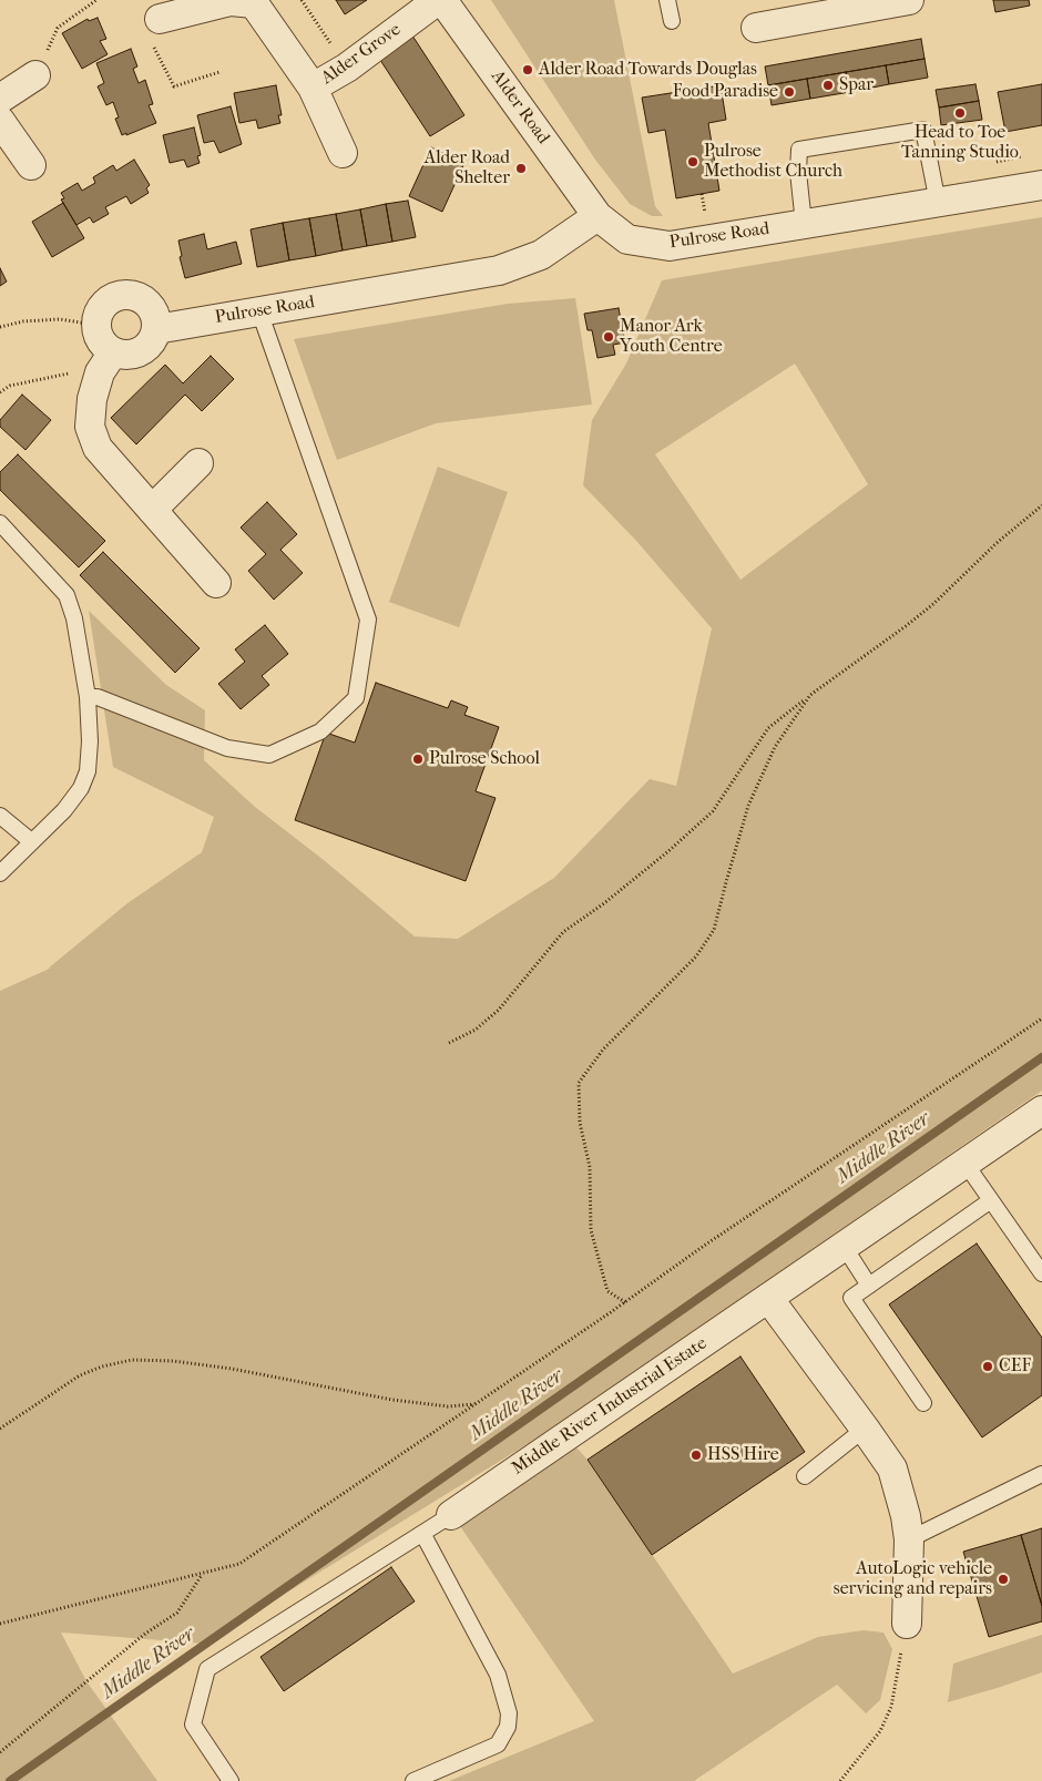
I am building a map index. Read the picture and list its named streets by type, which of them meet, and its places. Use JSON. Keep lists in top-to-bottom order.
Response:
{
  "streets": {
    "street": [
      "Alder Grove",
      "Alder Road",
      "Pulrose Road",
      "Middle River Industrial Estate"
    ]
  },
  "crossings": [
    ["Alder Grove", "Alder Road"],
    ["Alder Road", "Pulrose Road"]
  ],
  "water": ["Middle River"],
  "places": [
    "Alder Road Towards Douglas",
    "Spar",
    "Food Paradise",
    "Head to Toe Tanning Studio",
    "Pulrose Methodist Church",
    "Alder Road Shelter",
    "Manor Ark Youth Centre",
    "Pulrose School",
    "CEF",
    "HSS Hire",
    "AutoLogic vehicle servicing and repairs"
  ]
}
